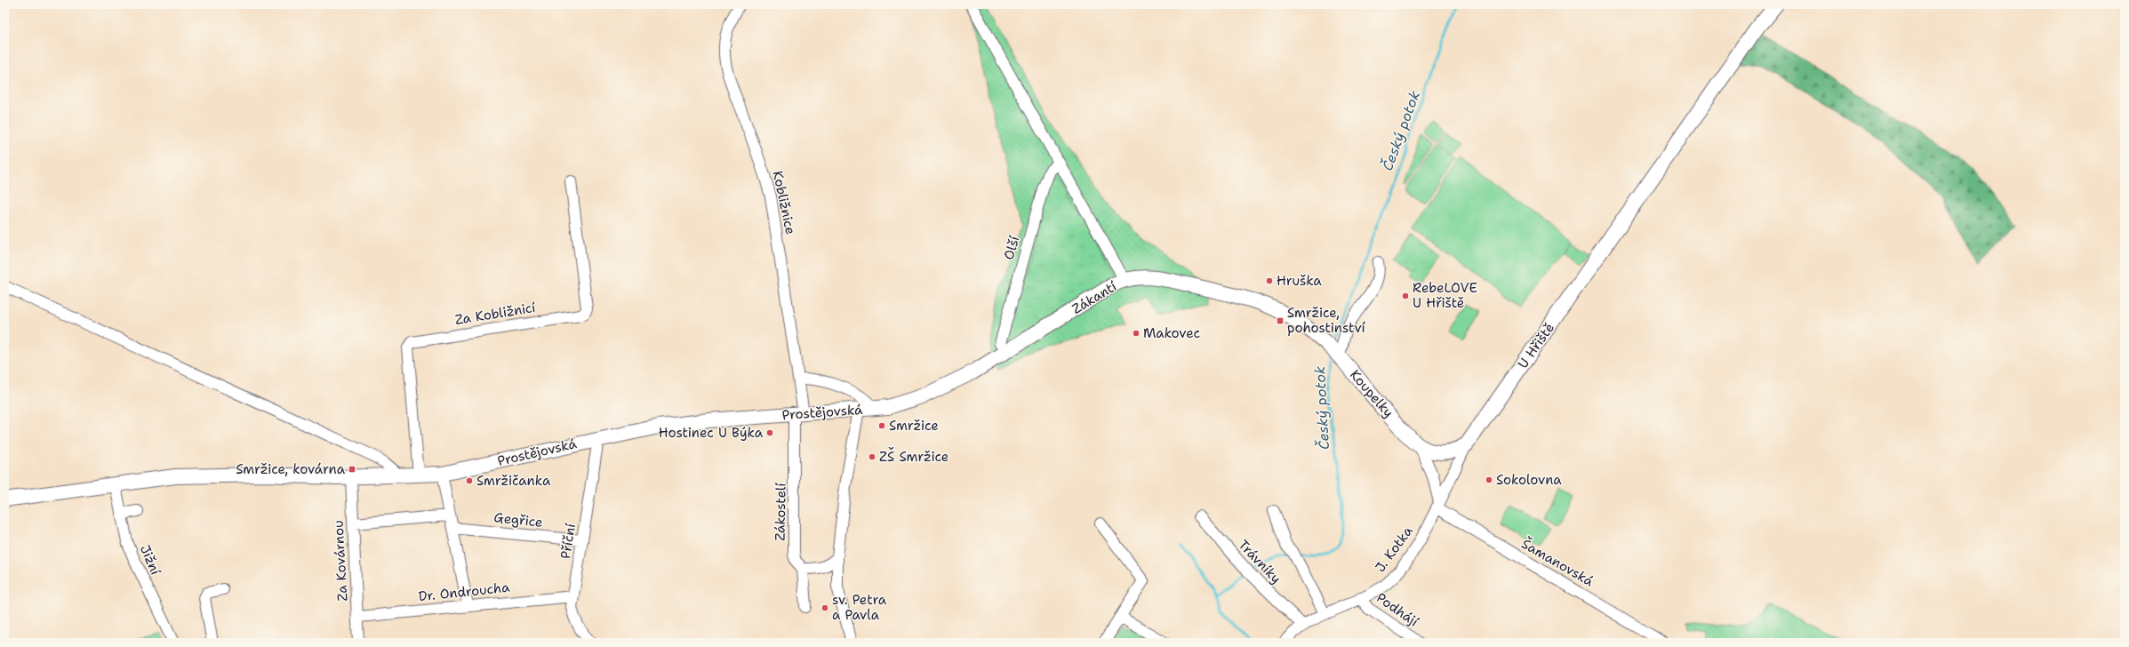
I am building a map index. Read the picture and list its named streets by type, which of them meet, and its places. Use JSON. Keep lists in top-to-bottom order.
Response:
{
  "streets": {
    "main road": [
      "Zákantí",
      "U Hřiště",
      "Koupelky",
      "Prostějovská"
    ],
    "street": [
      "Kobližnice",
      "Olší",
      "Za Kobližnicí",
      "Zákostelí",
      "Gegřice",
      "Příční",
      "J. Kotka",
      "Jižní",
      "Za Kovárnou",
      "Trávníky",
      "Šamanovská",
      "Dr. Ondroucha",
      "Podhájí"
    ]
  },
  "crossings": [
    ["Kobližnice", "Prostějovská"],
    ["Kobližnice", "Zákostelí"],
    ["Zákantí", "Koupelky"],
    ["Zákantí", "Prostějovská"],
    ["Za Kobližnicí", "Prostějovská"],
    ["U Hřiště", "Koupelky"],
    ["Koupelky", "J. Kotka"],
    ["Koupelky", "Šamanovská"],
    ["Prostějovská", "Zákostelí"],
    ["Prostějovská", "Příční"],
    ["Prostějovská", "Jižní"],
    ["Prostějovská", "Za Kovárnou"],
    ["Gegřice", "Příční"],
    ["Příční", "Dr. Ondroucha"],
    ["J. Kotka", "Trávníky"],
    ["J. Kotka", "Šamanovská"],
    ["J. Kotka", "Podhájí"],
    ["Za Kovárnou", "Dr. Ondroucha"]
  ],
  "water": ["Český potok"],
  "places": {
    "other": [
      "Hruška",
      "RebeLOVE U Hřiště",
      "Makovec",
      "Smržice",
      "Hostinec U Býka",
      "ZŠ Smržice",
      "Sokolovna",
      "Smržičanka",
      "sv. Petra a Pavla"
    ],
    "transit": ["Smržice, pohostinství", "Smržice, kovárna"]
  }
}
